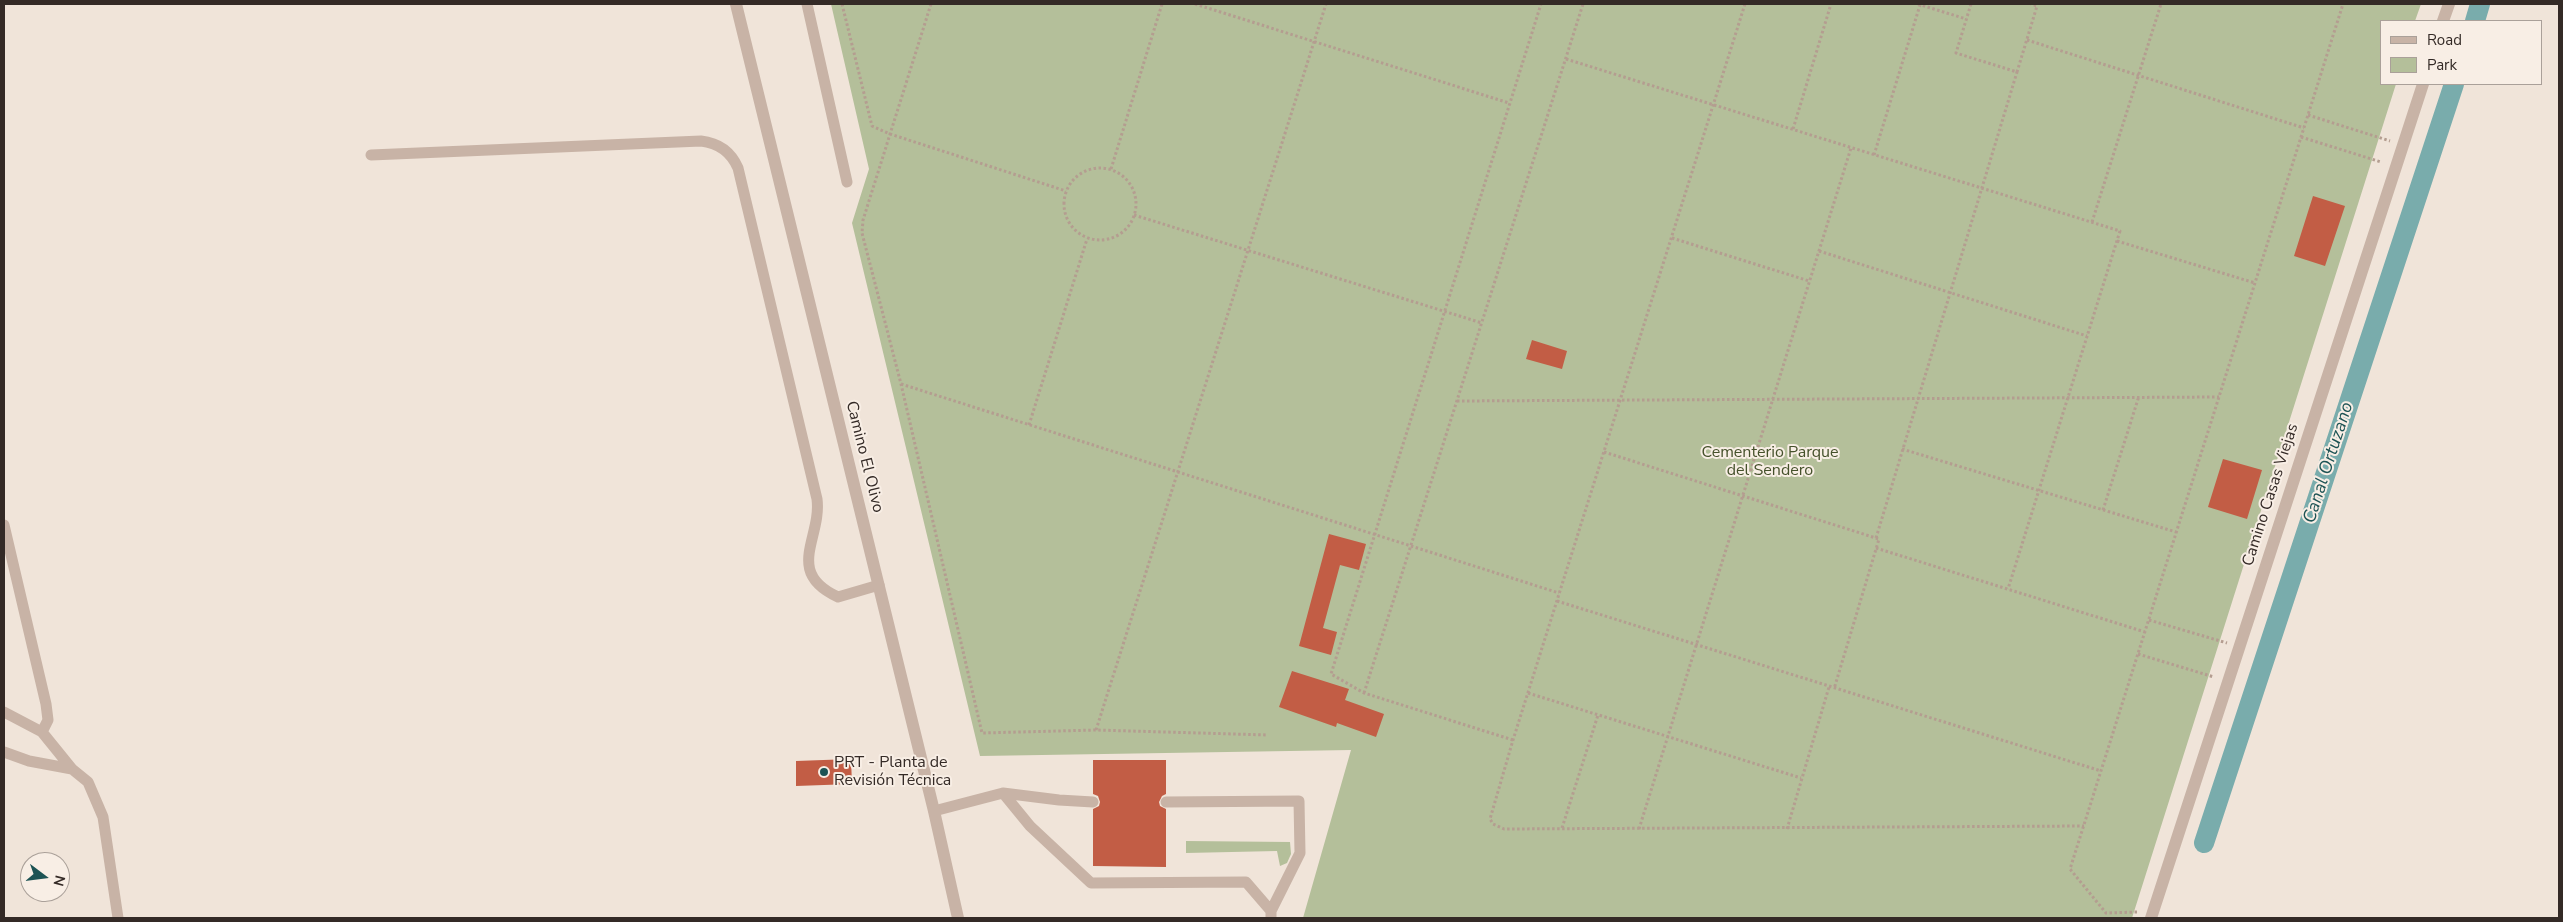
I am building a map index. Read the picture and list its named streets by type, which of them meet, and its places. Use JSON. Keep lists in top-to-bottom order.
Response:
{
  "streets": {
    "street": ["Camino El Olivo", "Camino Casas Viejas"]
  },
  "water": ["Canal Ortuzano"],
  "parks": ["Cementerio Parque del Sendero"],
  "places": ["PRT - Planta de Revisión Técnica"],
  "legend": ["Road", "Park"],
  "north": "right"
}
